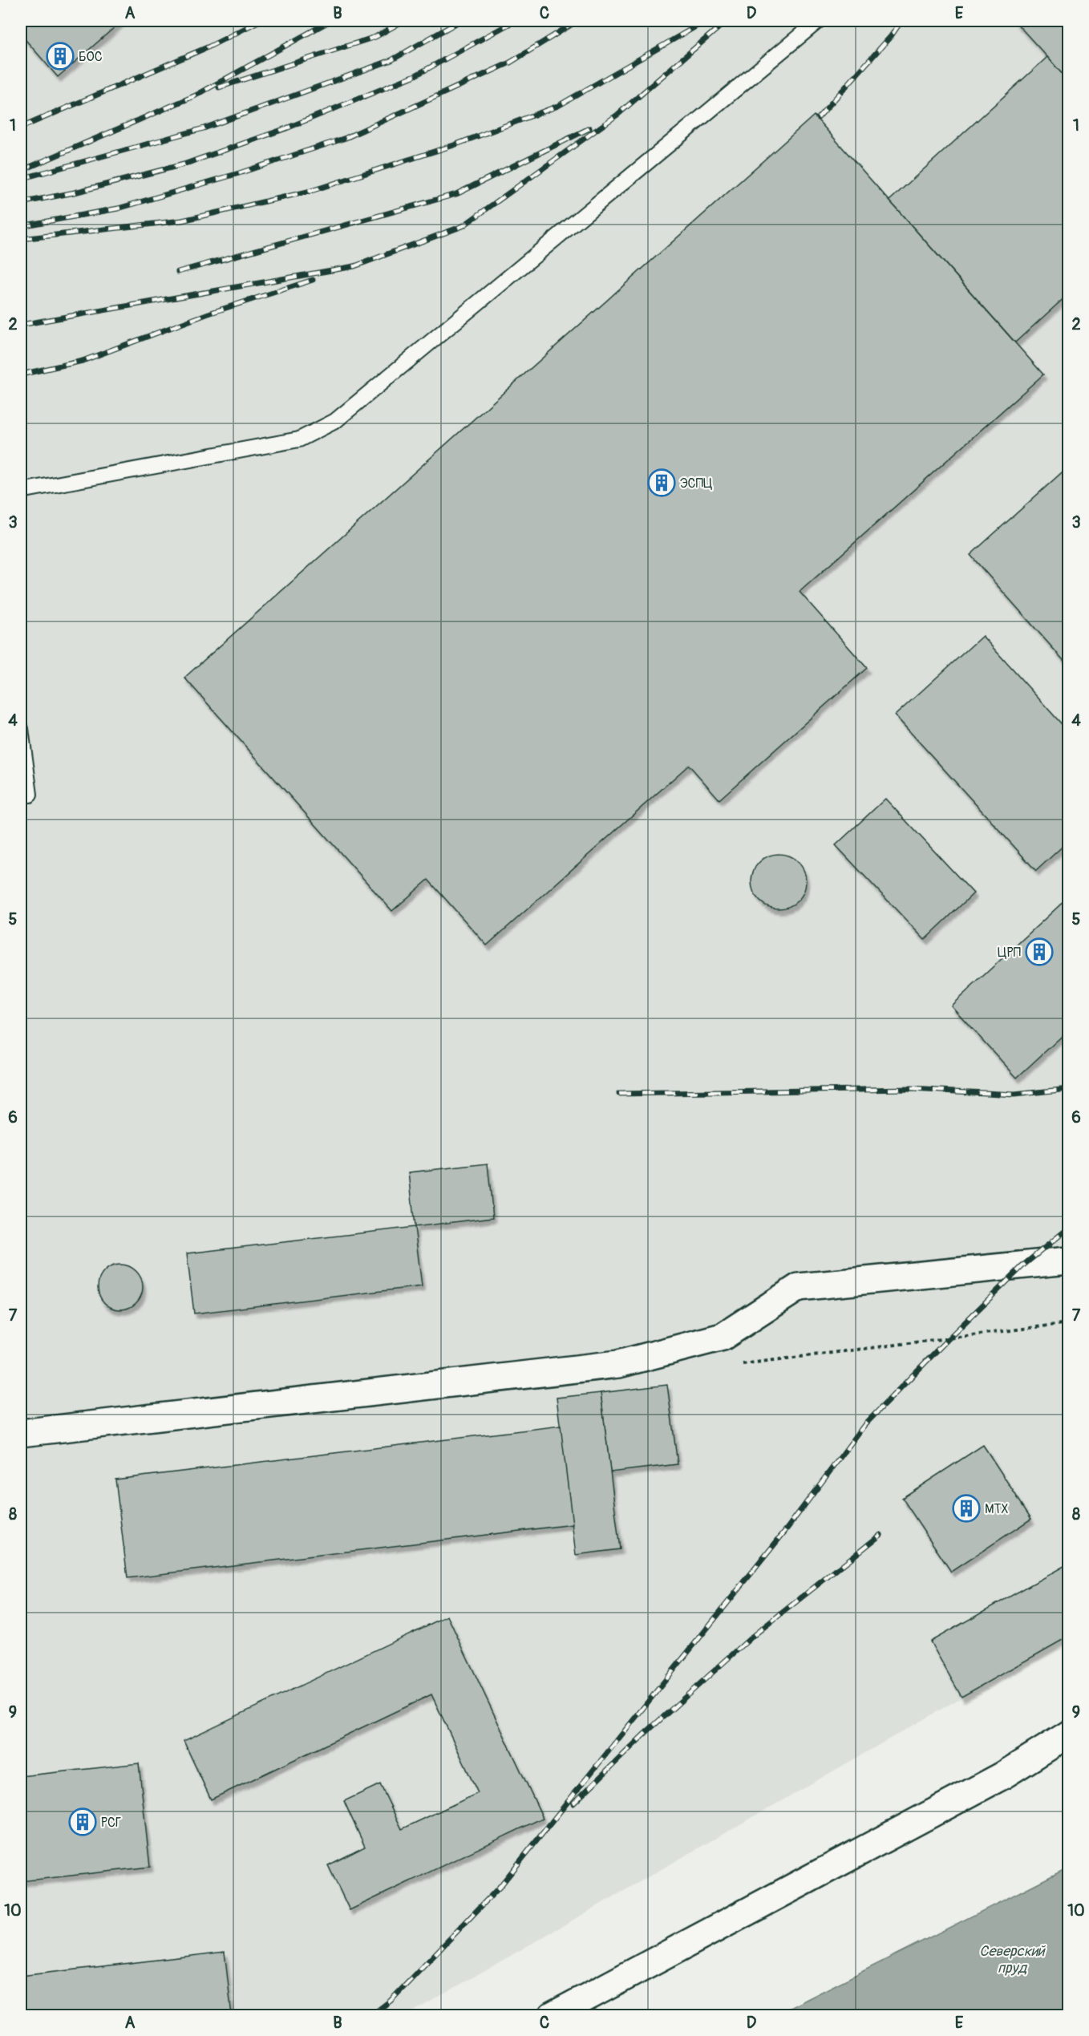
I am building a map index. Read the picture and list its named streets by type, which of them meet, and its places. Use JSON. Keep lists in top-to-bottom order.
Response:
{
  "water": ["Северский пруд"],
  "places": {
    "building": [
      "БОС",
      "ЭСПЦ",
      "ЦРП",
      "МТХ",
      "РСГ"
    ]
  },
  "grid": {
    "columns": [
      "A",
      "B",
      "C",
      "D",
      "E"
    ],
    "rows": [
      "1",
      "2",
      "3",
      "4",
      "5",
      "6",
      "7",
      "8",
      "9",
      "10"
    ]
  }
}
